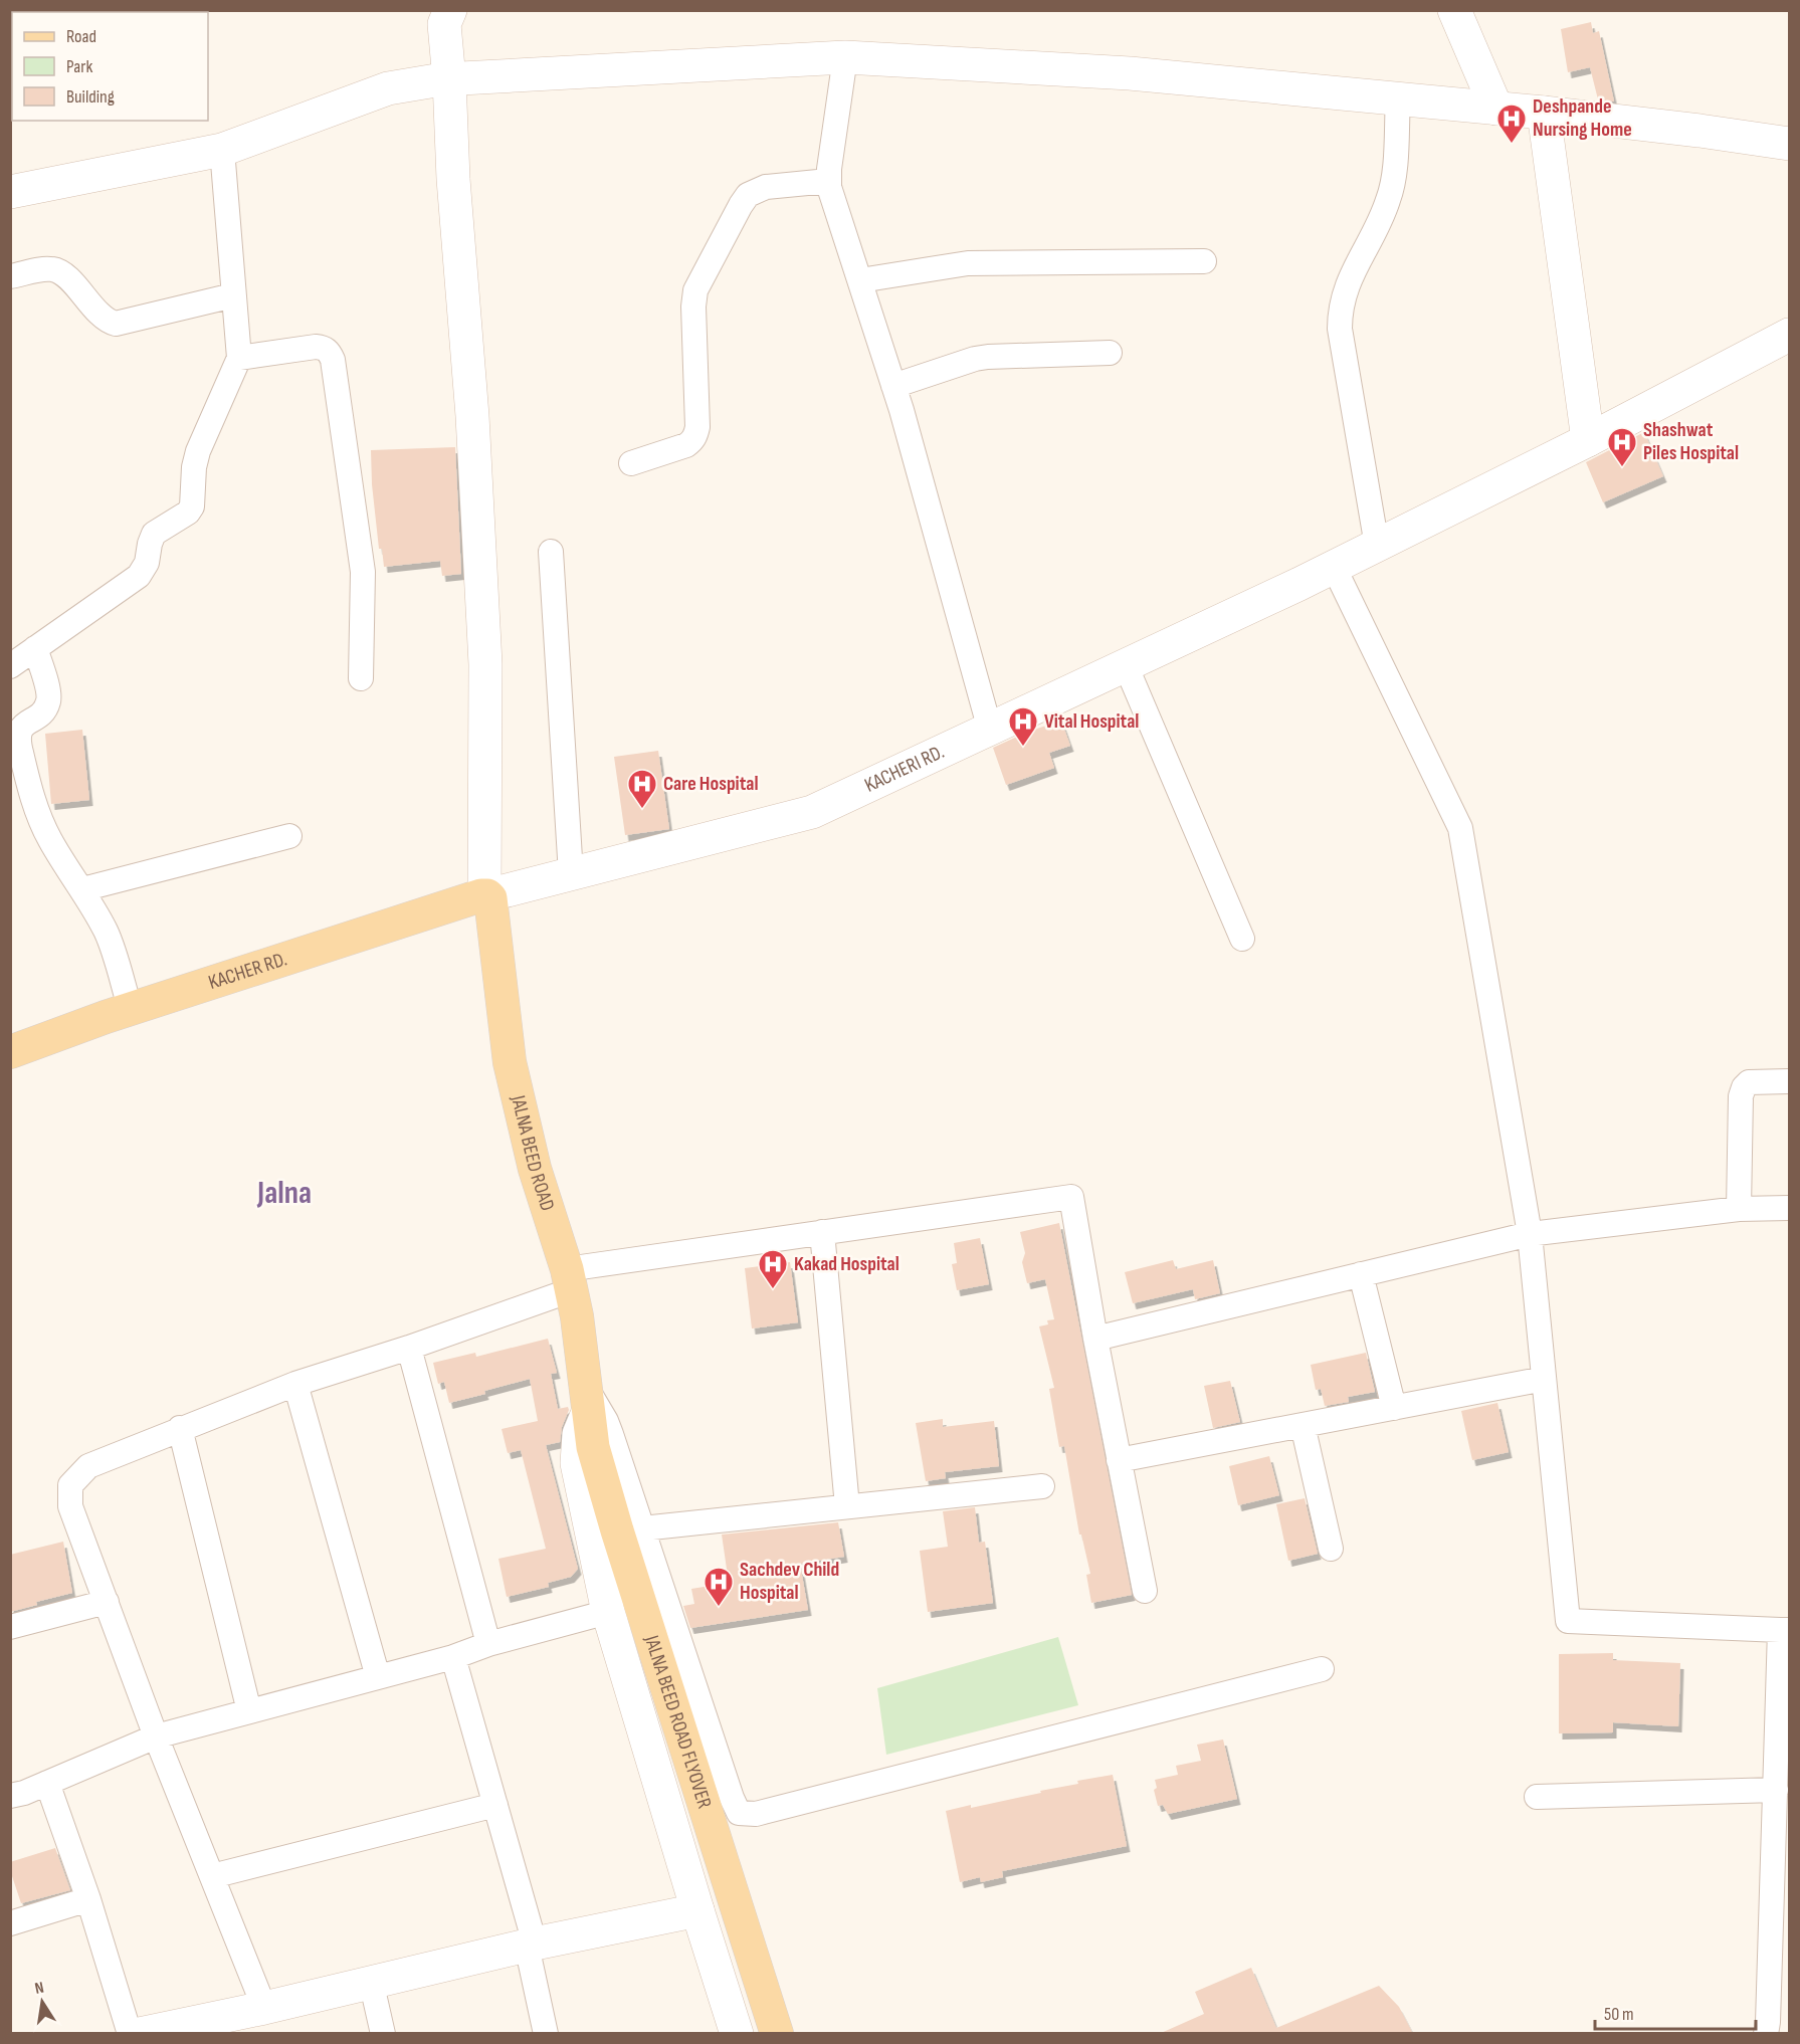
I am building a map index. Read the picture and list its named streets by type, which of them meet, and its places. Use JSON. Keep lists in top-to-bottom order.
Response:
{
  "streets": {
    "main road": ["KACHER RD.", "JALNA BEED ROAD", "JALNA BEED ROAD FLYOVER"],
    "street": ["KACHERI RD."]
  },
  "crossings": [
    ["KACHERI RD.", "KACHER RD."],
    ["KACHERI RD.", "JALNA BEED ROAD"],
    ["KACHER RD.", "JALNA BEED ROAD"],
    ["JALNA BEED ROAD", "JALNA BEED ROAD FLYOVER"]
  ],
  "districts": ["Jalna"],
  "places": {
    "hospital": [
      "Deshpande Nursing Home",
      "Shashwat Piles Hospital",
      "Vital Hospital",
      "Care Hospital",
      "Kakad Hospital",
      "Sachdev Child Hospital"
    ]
  },
  "legend": ["Road", "Park", "Building"],
  "scale_bar": "50 m",
  "north": "top"
}
